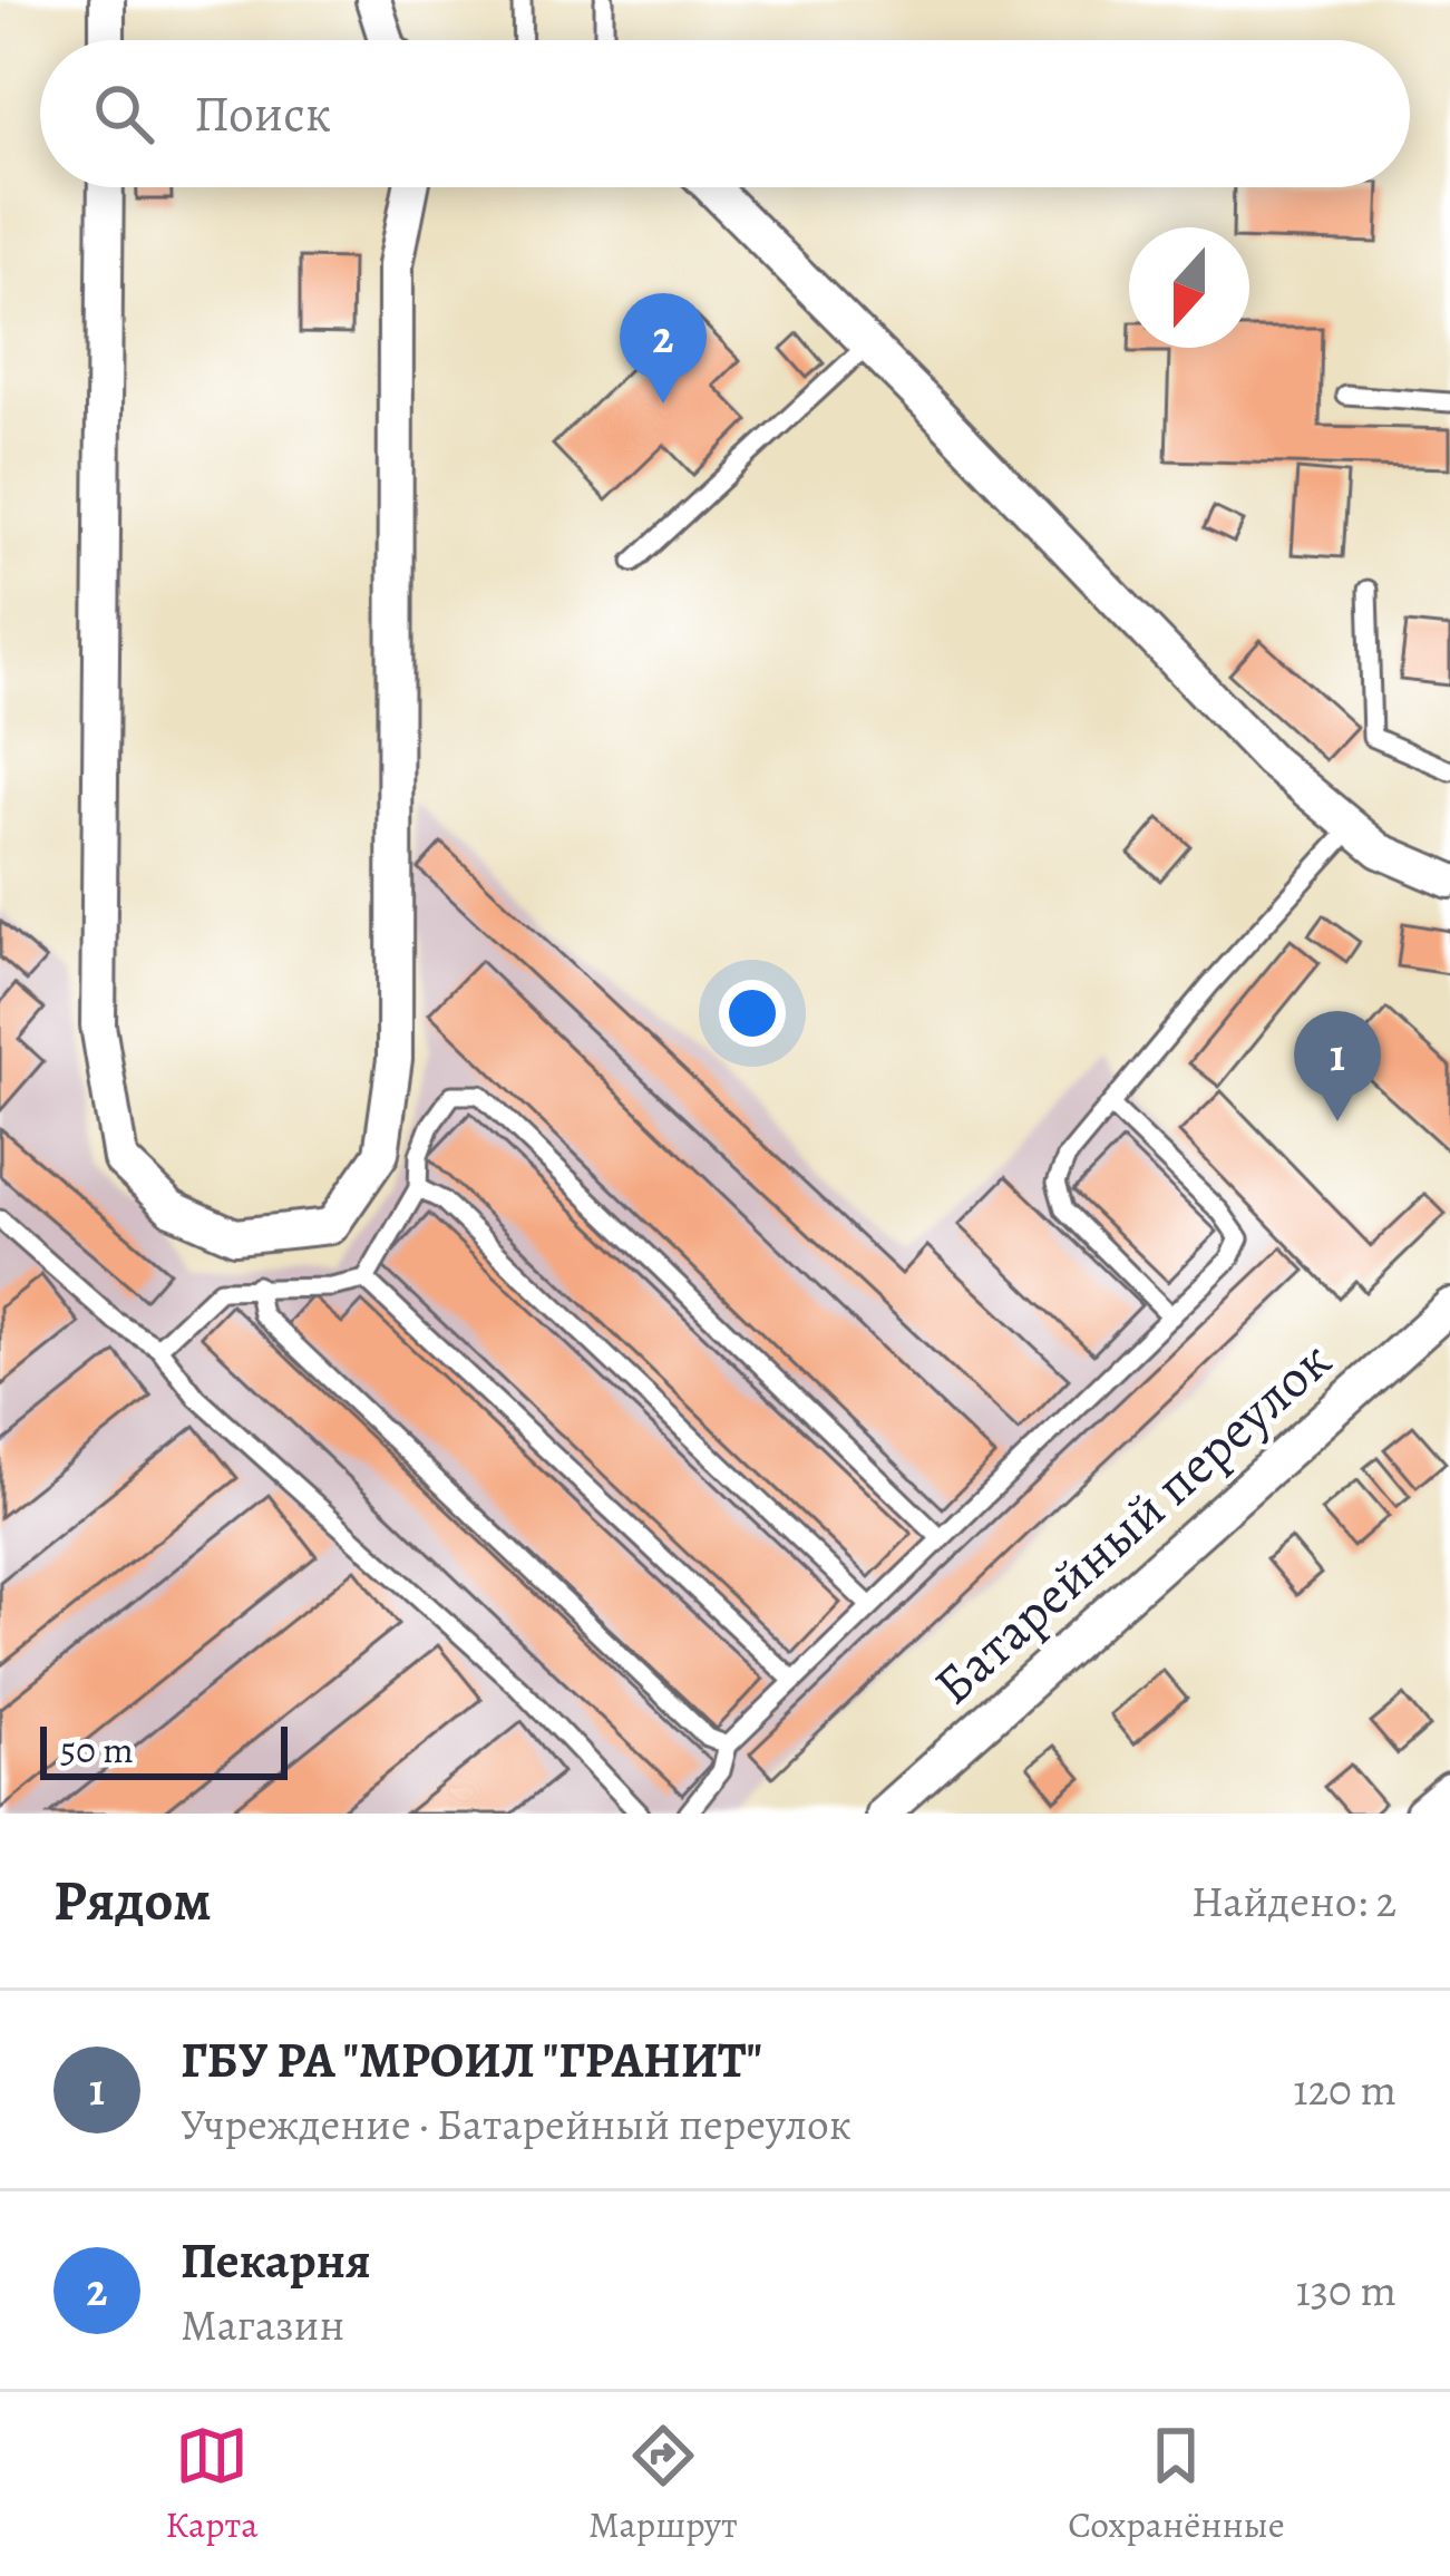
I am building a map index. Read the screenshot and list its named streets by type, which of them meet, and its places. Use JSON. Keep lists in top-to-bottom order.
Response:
{
  "streets": {
    "street": ["Батарейный переулок"]
  },
  "scale_bar": "50 m",
  "north": "bottom",
  "page": {
    "search": "Поиск",
    "pins": ["2", "1"],
    "scale": "50 m",
    "heading": ["Рядом", "Найдено: 2"],
    "list": [
      {
        "mark": "1",
        "name": "ГБУ РА \"МРОИЛ \"ГРАНИТ\"",
        "note": "Учреждение · Батарейный переулок",
        "value": "120 m"
      },
      {
        "mark": "2",
        "name": "Пекарня",
        "note": "Магазин",
        "value": "130 m"
      }
    ],
    "nav": ["Карта", "Маршрут", "Сохранённые"]
  }
}
